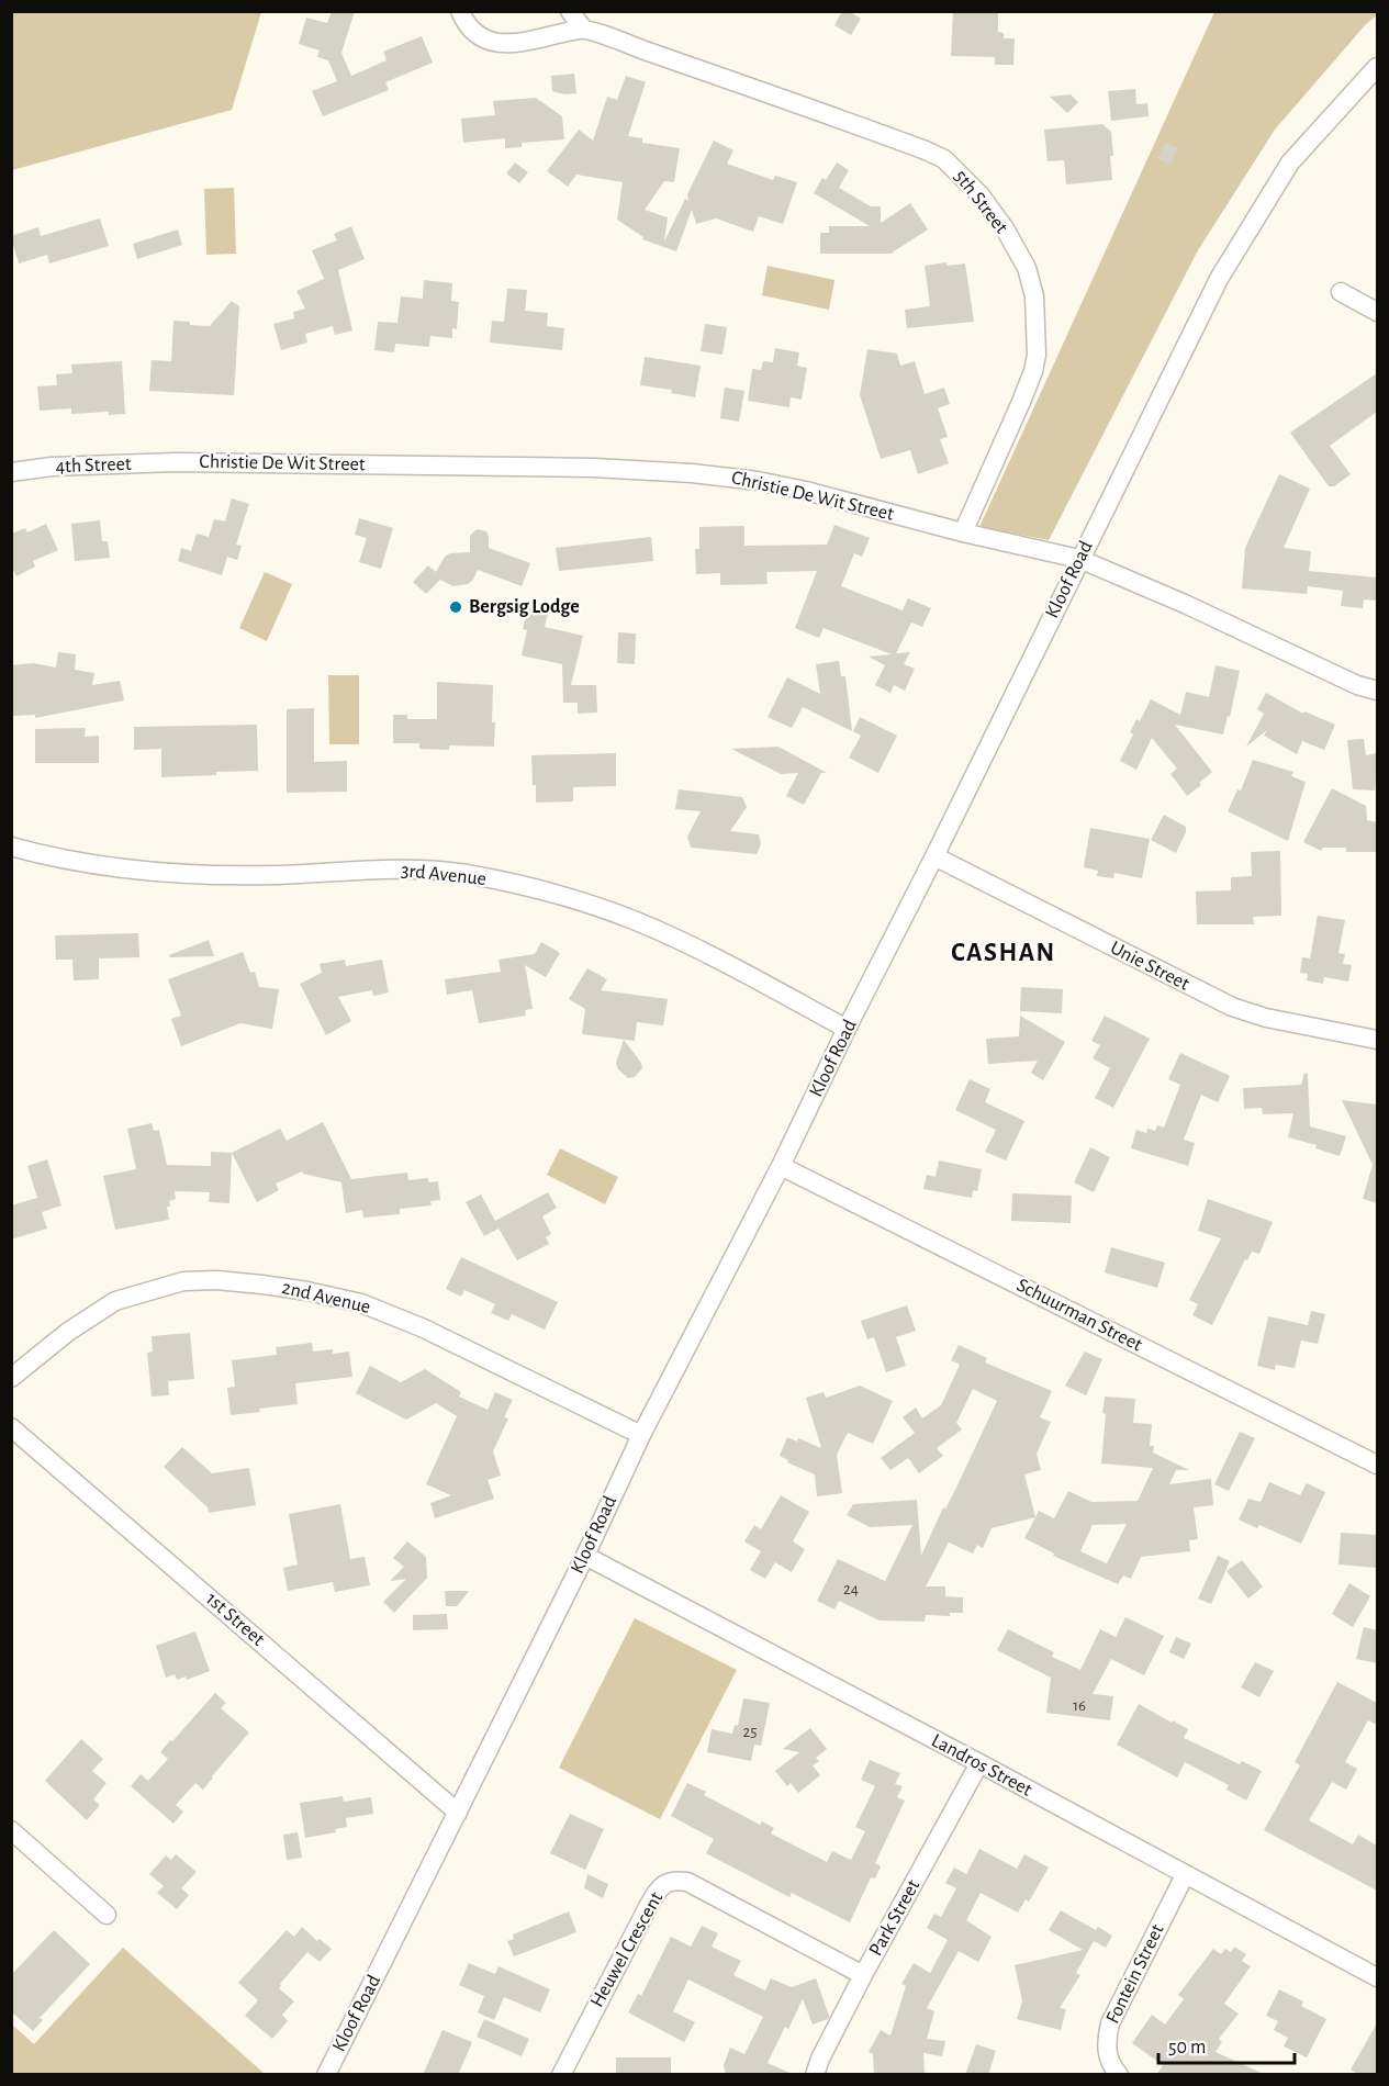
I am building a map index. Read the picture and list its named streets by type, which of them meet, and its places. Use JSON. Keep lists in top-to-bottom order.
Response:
{
  "streets": {
    "street": [
      "5th Street",
      "Christie De Wit Street",
      "4th Street",
      "Kloof Road",
      "3rd Avenue",
      "Unie Street",
      "2nd Avenue",
      "Schuurman Street",
      "1st Street",
      "Landros Street",
      "Park Street",
      "Heuwel Crescent",
      "Fontein Street"
    ]
  },
  "crossings": [
    ["5th Street", "Christie De Wit Street"],
    ["Christie De Wit Street", "4th Street"],
    ["Christie De Wit Street", "Kloof Road"],
    ["Kloof Road", "3rd Avenue"],
    ["Kloof Road", "Unie Street"],
    ["Kloof Road", "2nd Avenue"],
    ["Kloof Road", "Schuurman Street"],
    ["Kloof Road", "1st Street"],
    ["Kloof Road", "Landros Street"],
    ["Landros Street", "Park Street"],
    ["Landros Street", "Fontein Street"],
    ["Park Street", "Heuwel Crescent"]
  ],
  "districts": ["CASHAN"],
  "places": ["Bergsig Lodge"],
  "house_numbers": ["24", "16", "25"],
  "scale_bar": "50 m"
}
